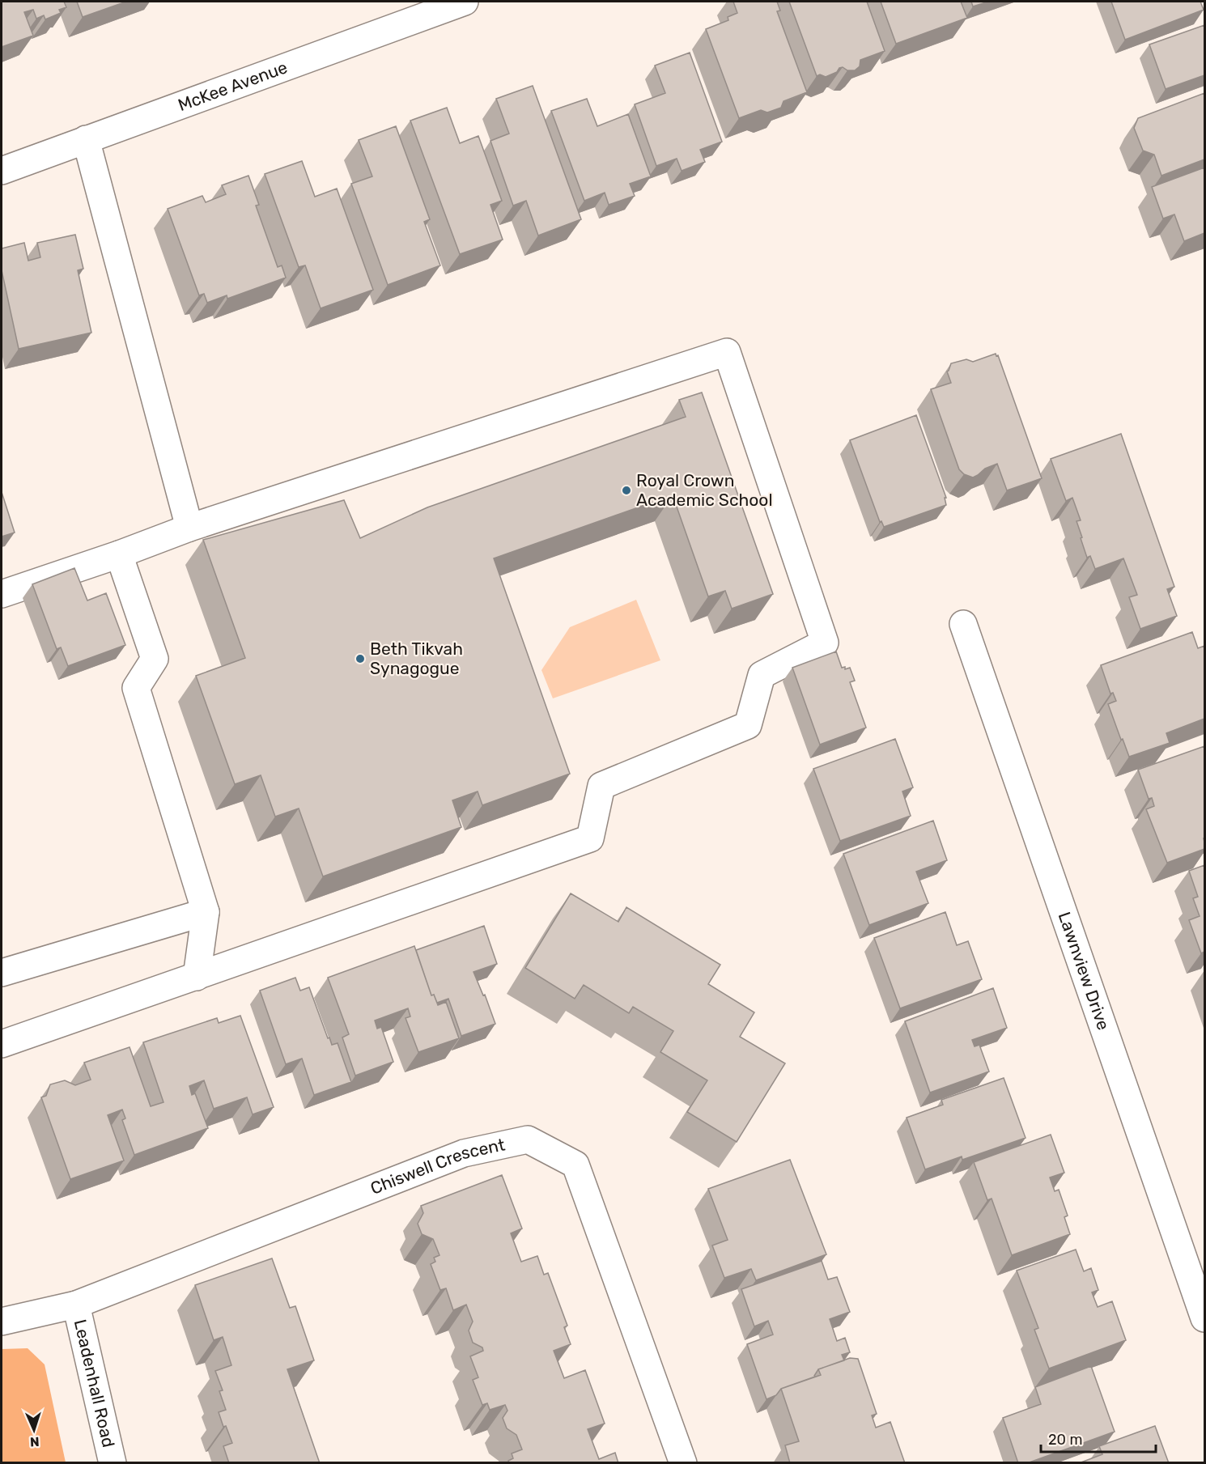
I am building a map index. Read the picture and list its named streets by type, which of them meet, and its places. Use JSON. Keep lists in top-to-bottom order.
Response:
{
  "streets": {
    "street": [
      "McKee Avenue",
      "Lawnview Drive",
      "Chiswell Crescent",
      "Leadenhall Road"
    ]
  },
  "crossings": [
    ["Chiswell Crescent", "Leadenhall Road"]
  ],
  "places": ["Royal Crown Academic School", "Beth Tikvah Synagogue"],
  "scale_bar": "20 m",
  "north": "bottom"
}
